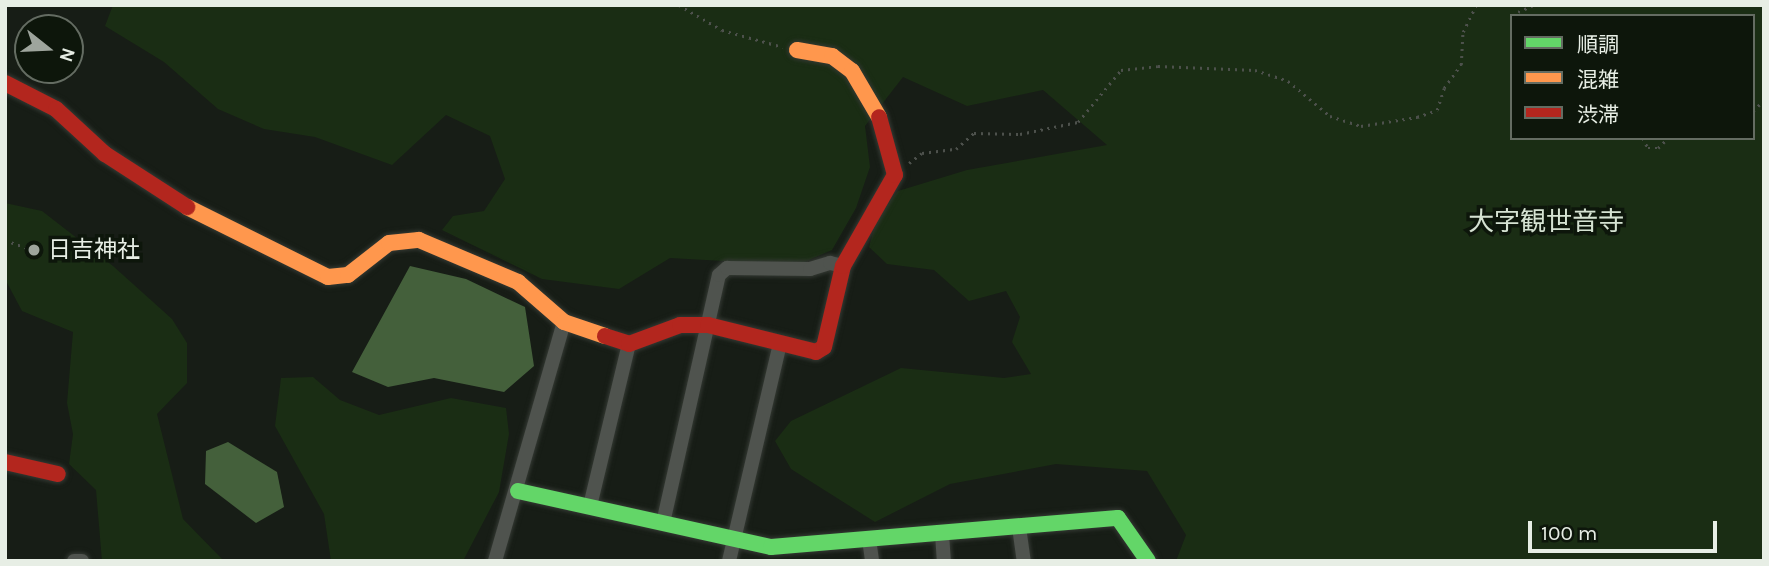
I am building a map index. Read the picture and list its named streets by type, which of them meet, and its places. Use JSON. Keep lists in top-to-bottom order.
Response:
{
  "districts": ["大字観世音寺"],
  "places": ["日吉神社"],
  "legend": ["順調", "混雑", "渋滞"],
  "scale_bar": "100 m",
  "north": "right"
}
